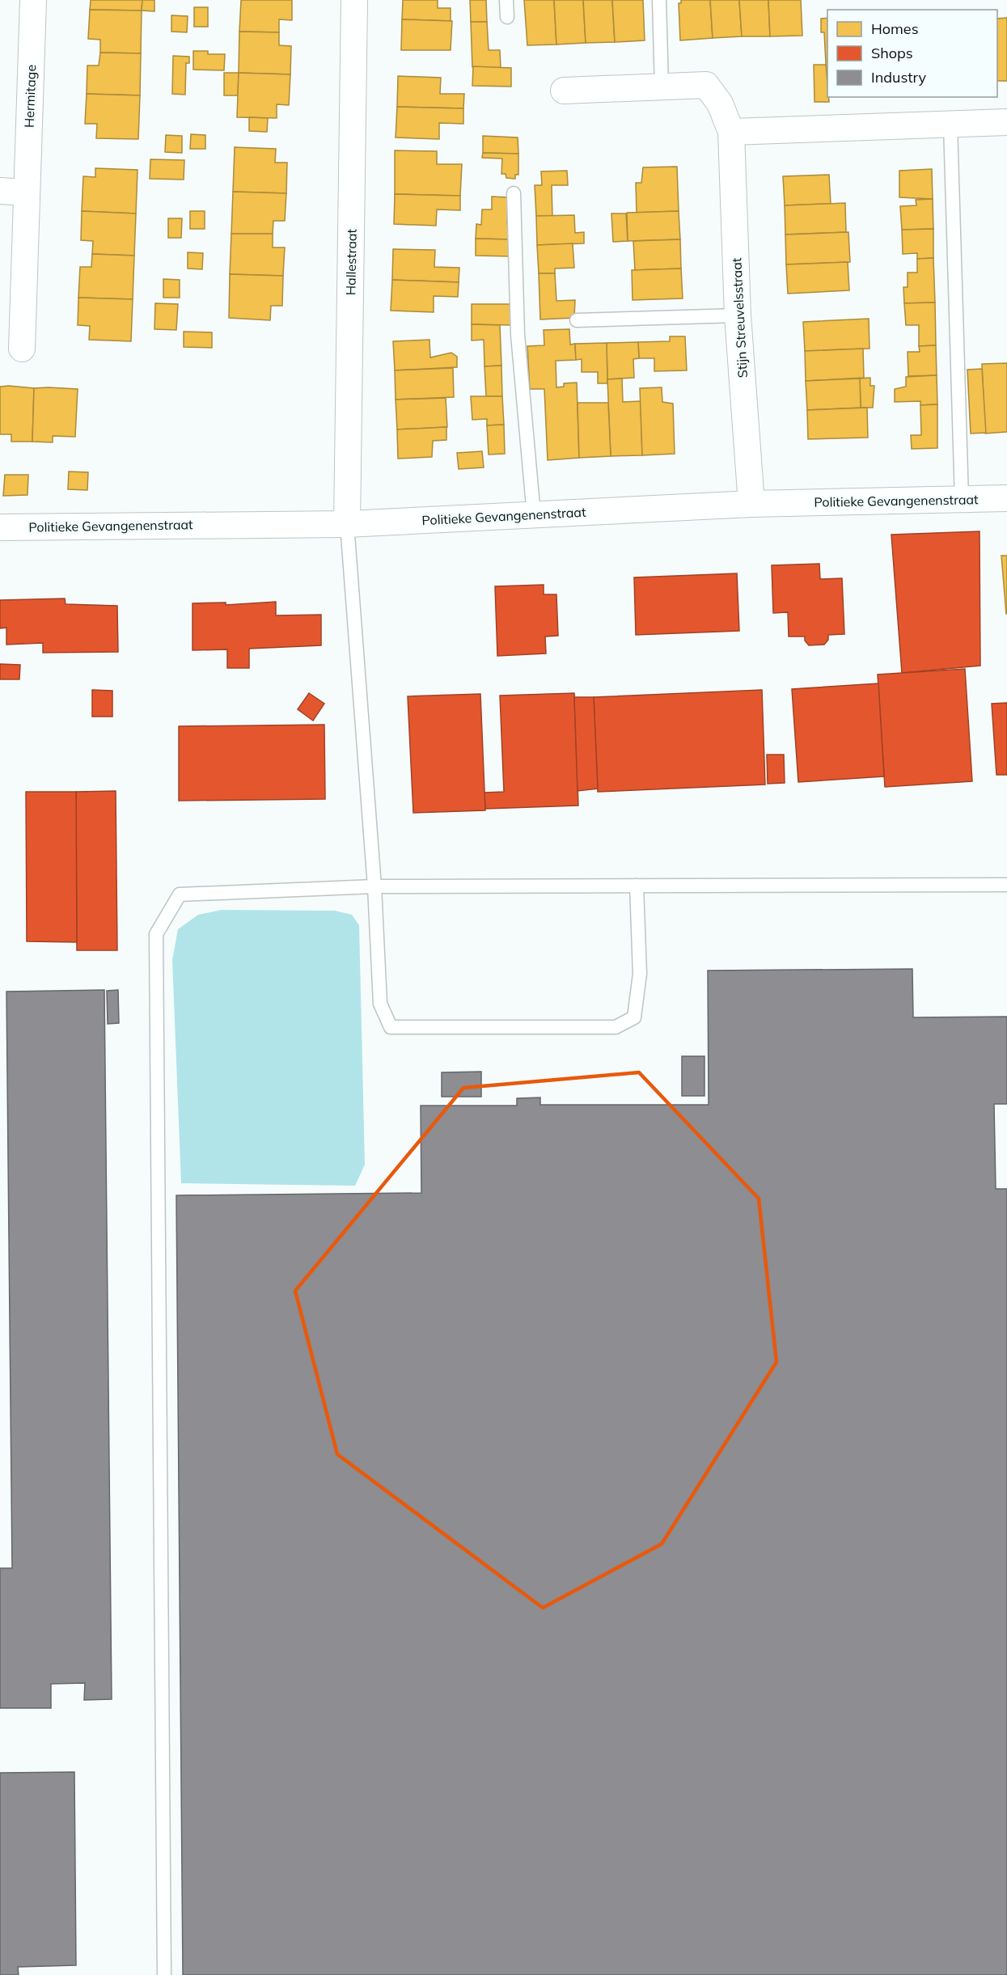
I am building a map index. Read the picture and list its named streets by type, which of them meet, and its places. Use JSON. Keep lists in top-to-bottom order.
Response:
{
  "streets": {
    "street": [
      "Hermitage",
      "Hallestraat",
      "Stijn Streuvelsstraat",
      "Politieke Gevangenenstraat"
    ]
  },
  "crossings": [
    ["Hallestraat", "Politieke Gevangenenstraat"],
    ["Stijn Streuvelsstraat", "Politieke Gevangenenstraat"]
  ],
  "legend": ["Homes", "Shops", "Industry"]
}
